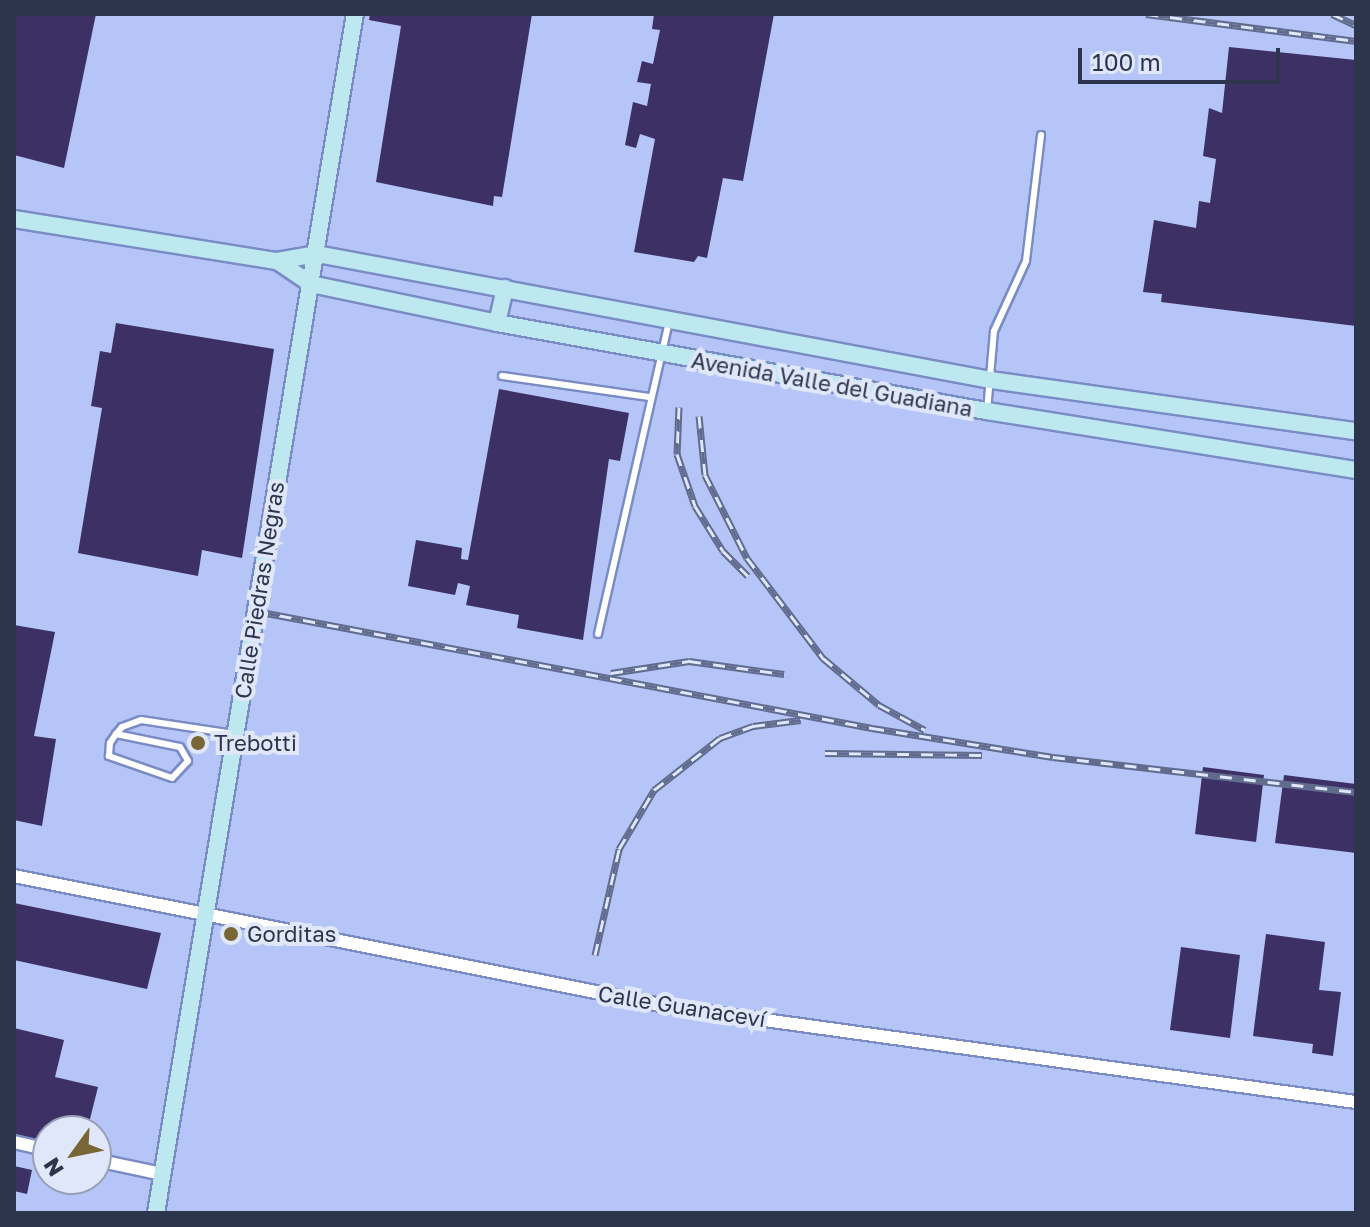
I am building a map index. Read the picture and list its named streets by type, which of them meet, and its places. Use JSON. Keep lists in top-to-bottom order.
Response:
{
  "streets": {
    "main road": ["Avenida Valle del Guadiana", "Calle Piedras Negras"],
    "street": ["Calle Guanaceví"]
  },
  "crossings": [
    ["Avenida Valle del Guadiana", "Calle Piedras Negras"],
    ["Calle Piedras Negras", "Calle Guanaceví"]
  ],
  "places": ["Trebotti", "Gorditas"],
  "scale_bar": "100 m",
  "north": "bottom left"
}
